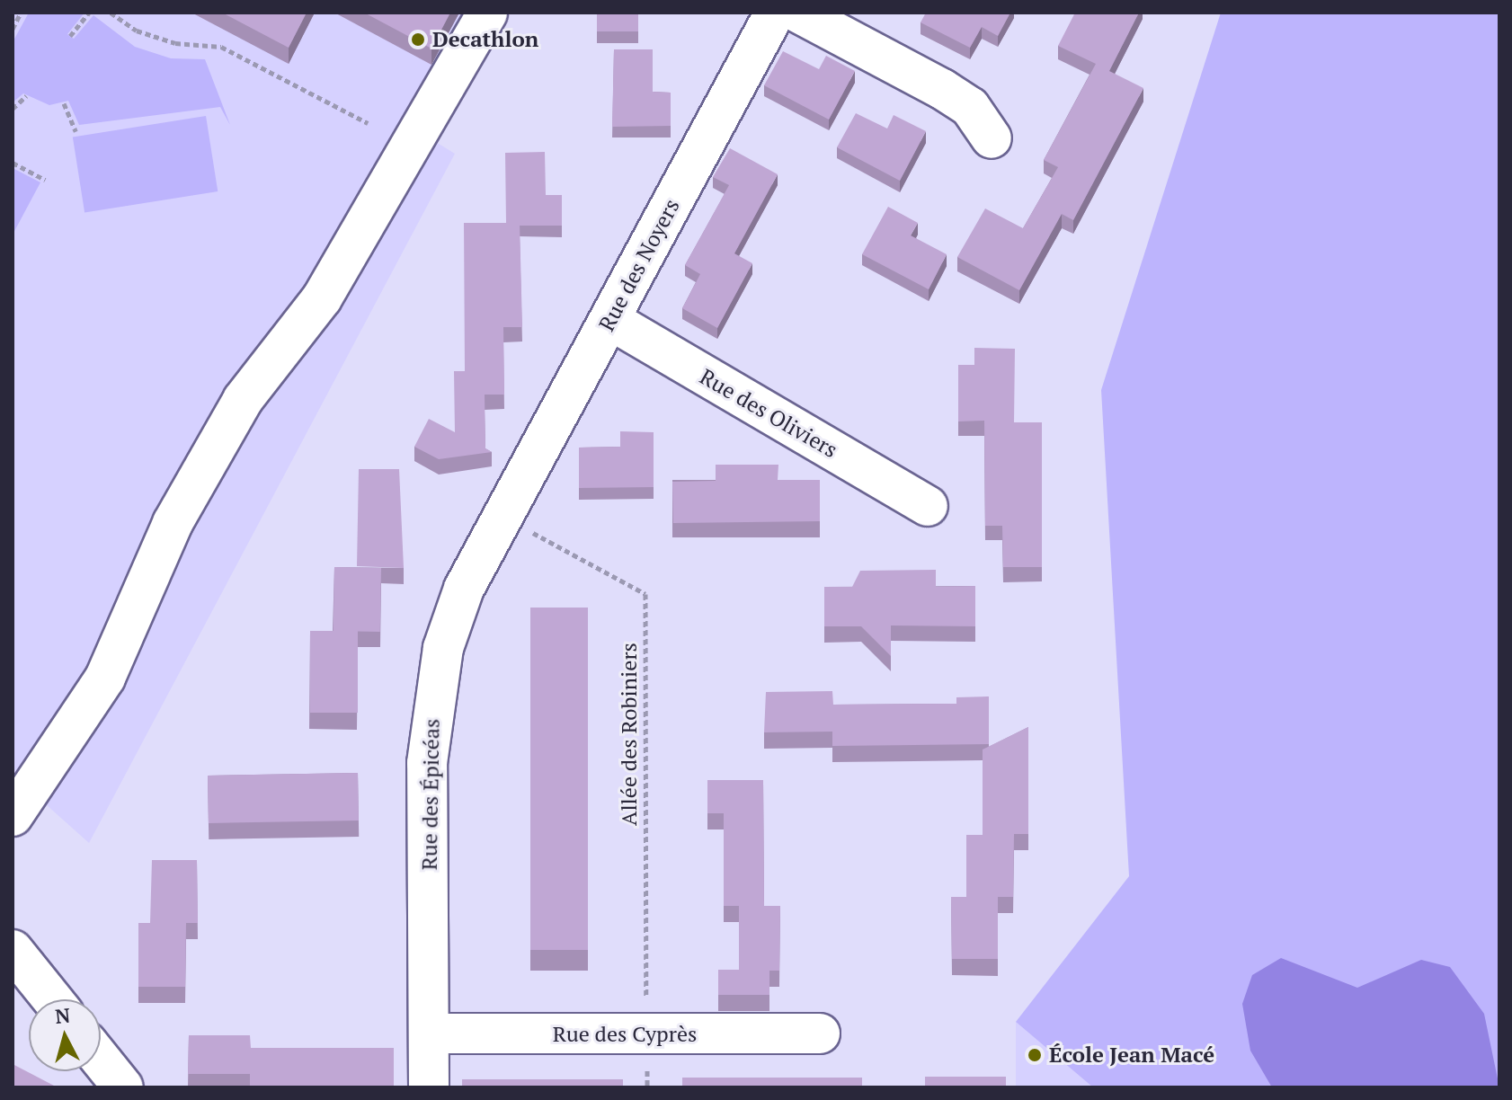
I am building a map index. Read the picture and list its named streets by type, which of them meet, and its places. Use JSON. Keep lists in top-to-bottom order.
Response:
{
  "streets": {
    "street": [
      "Rue des Noyers",
      "Rue des Oliviers",
      "Rue des Épicéas",
      "Rue des Cyprès"
    ],
    "path": ["Allée des Robiniers"]
  },
  "crossings": [
    ["Rue des Noyers", "Rue des Oliviers"],
    ["Rue des Noyers", "Allée des Robiniers"],
    ["Rue des Noyers", "Rue des Épicéas"],
    ["Allée des Robiniers", "Rue des Épicéas"],
    ["Allée des Robiniers", "Rue des Cyprès"],
    ["Rue des Épicéas", "Rue des Cyprès"]
  ],
  "places": ["Decathlon", "École Jean Macé"],
  "north": "top"
}
